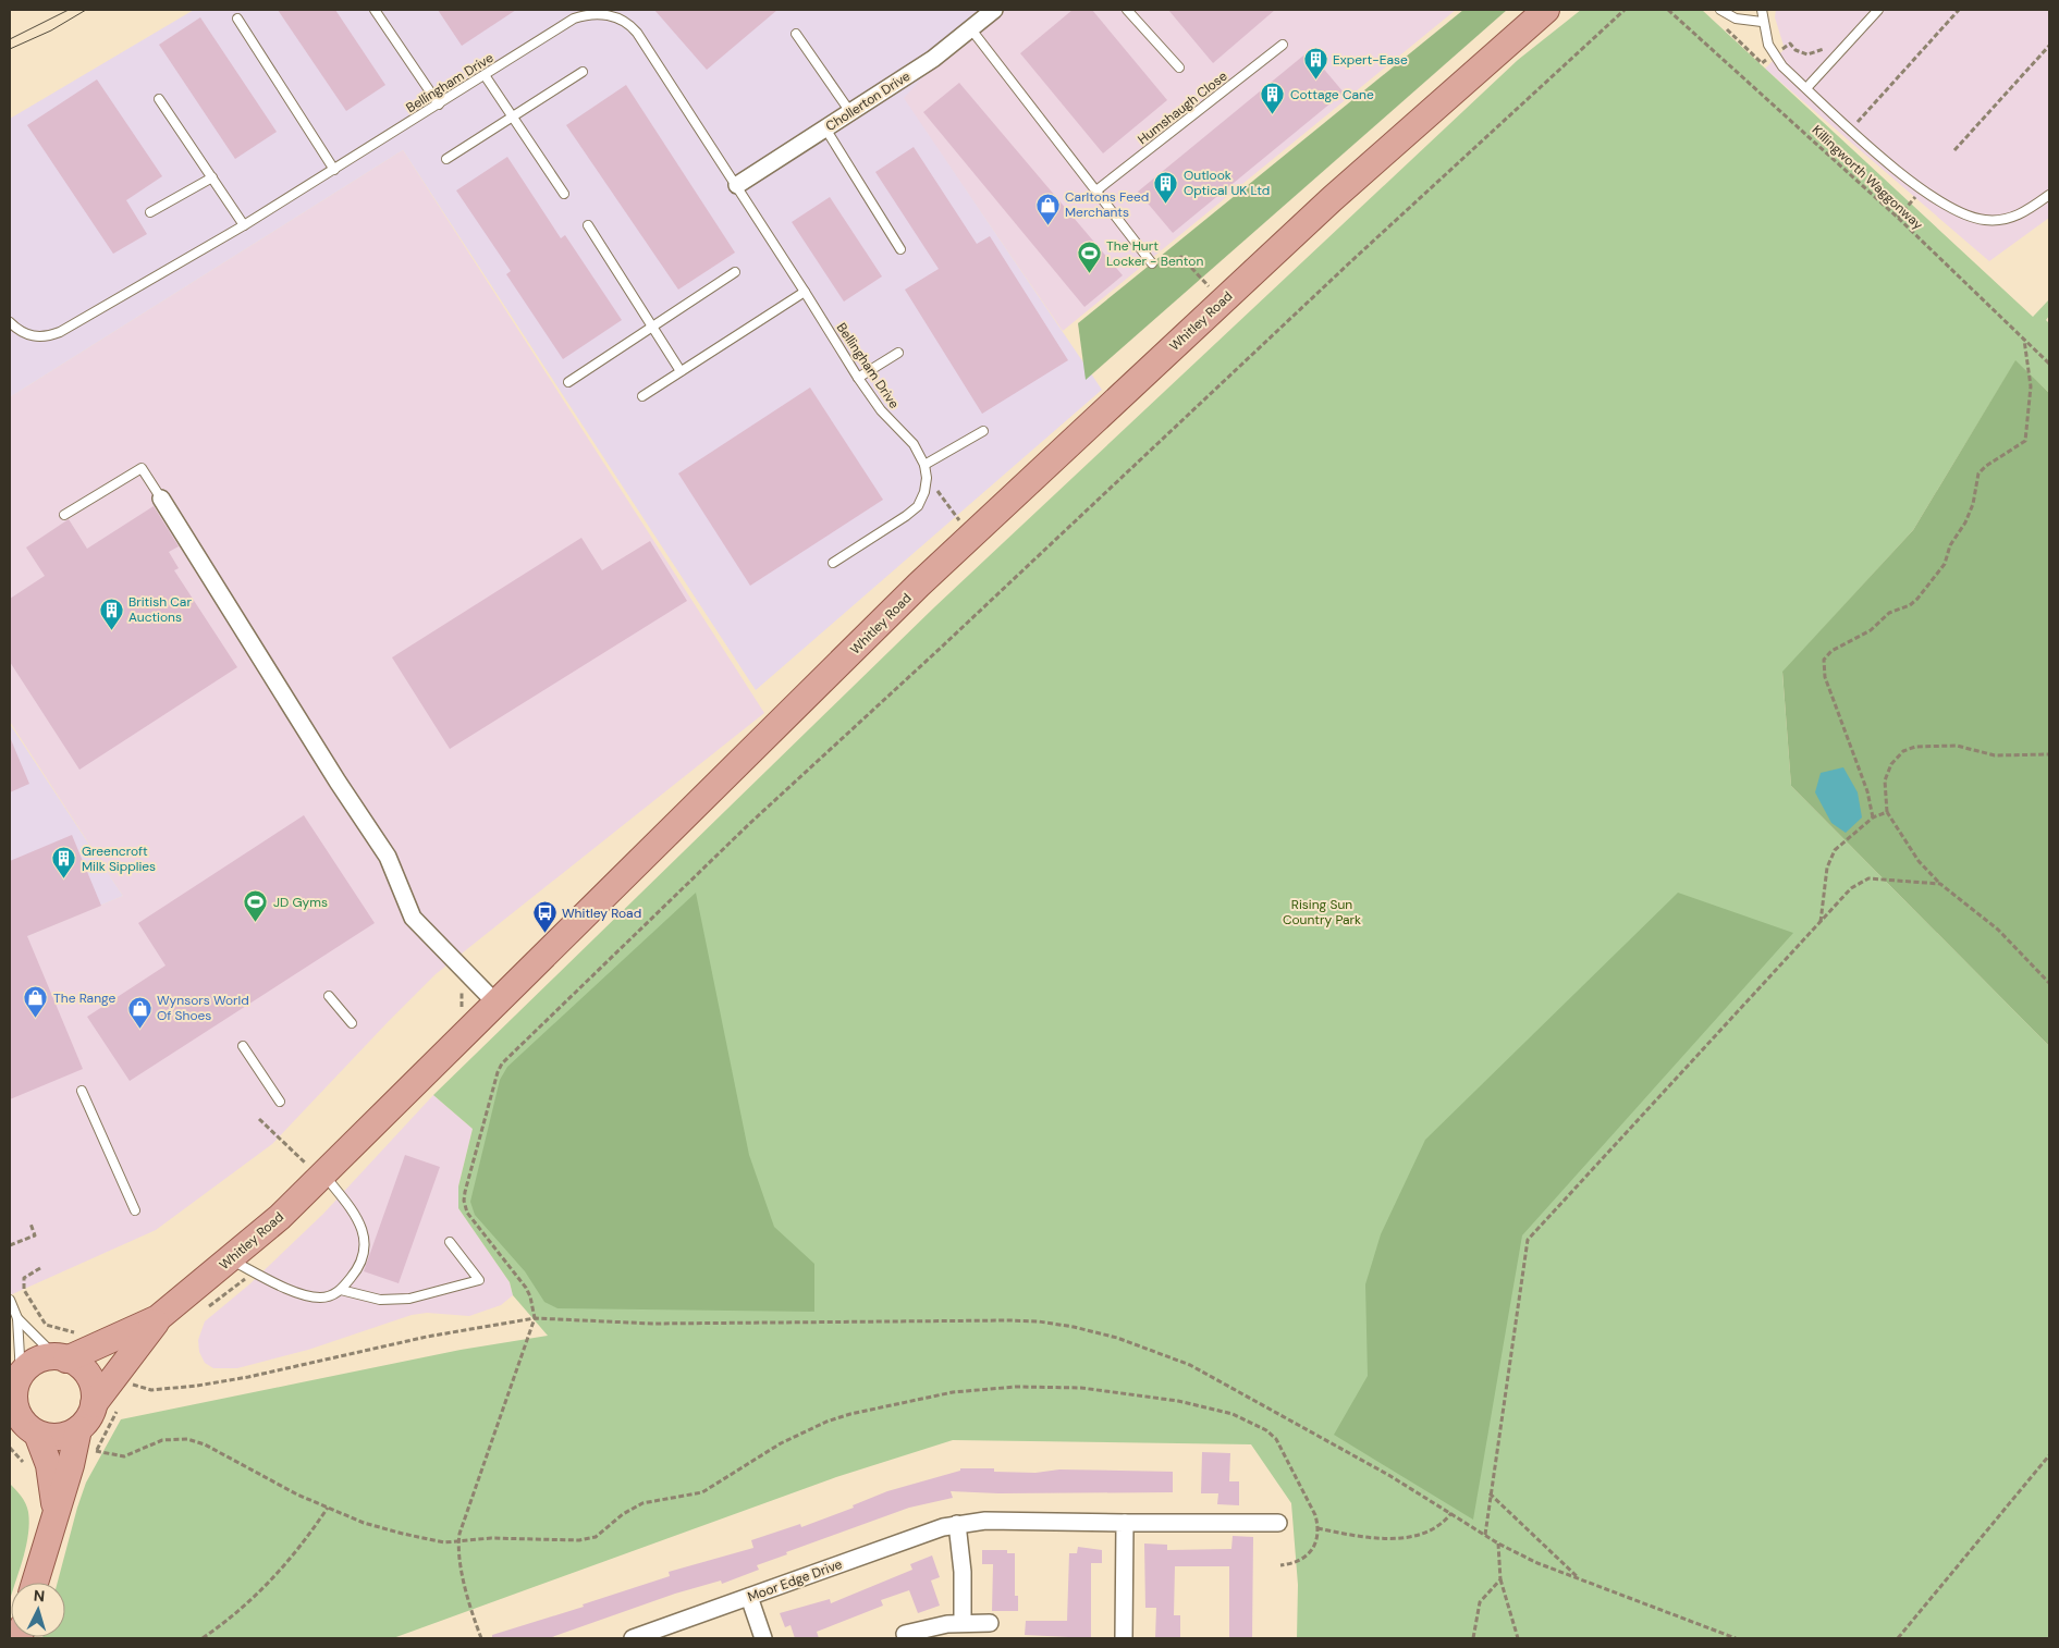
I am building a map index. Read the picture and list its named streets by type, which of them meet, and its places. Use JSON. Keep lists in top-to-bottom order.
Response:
{
  "streets": {
    "main road": ["Whitley Road"],
    "street": ["Chollerton Drive", "Moor Edge Drive"],
    "lane": ["Bellingham Drive", "Humshaugh Close"],
    "path": ["Killingworth Waggonway"]
  },
  "crossings": [
    ["Bellingham Drive", "Chollerton Drive"]
  ],
  "parks": ["Rising Sun Country Park"],
  "places": {
    "building": [
      "Expert-Ease",
      "Cottage Cane",
      "Outlook Optical UK Ltd",
      "British Car Auctions",
      "Greencroft Milk Sipplies"
    ],
    "shop": ["Carltons Feed Merchants", "The Range", "Wynsors World Of Shoes"],
    "sports": ["The Hurt Locker - Benton", "JD Gyms"],
    "bus stop": ["Whitley Road"]
  },
  "north": "top"
}
